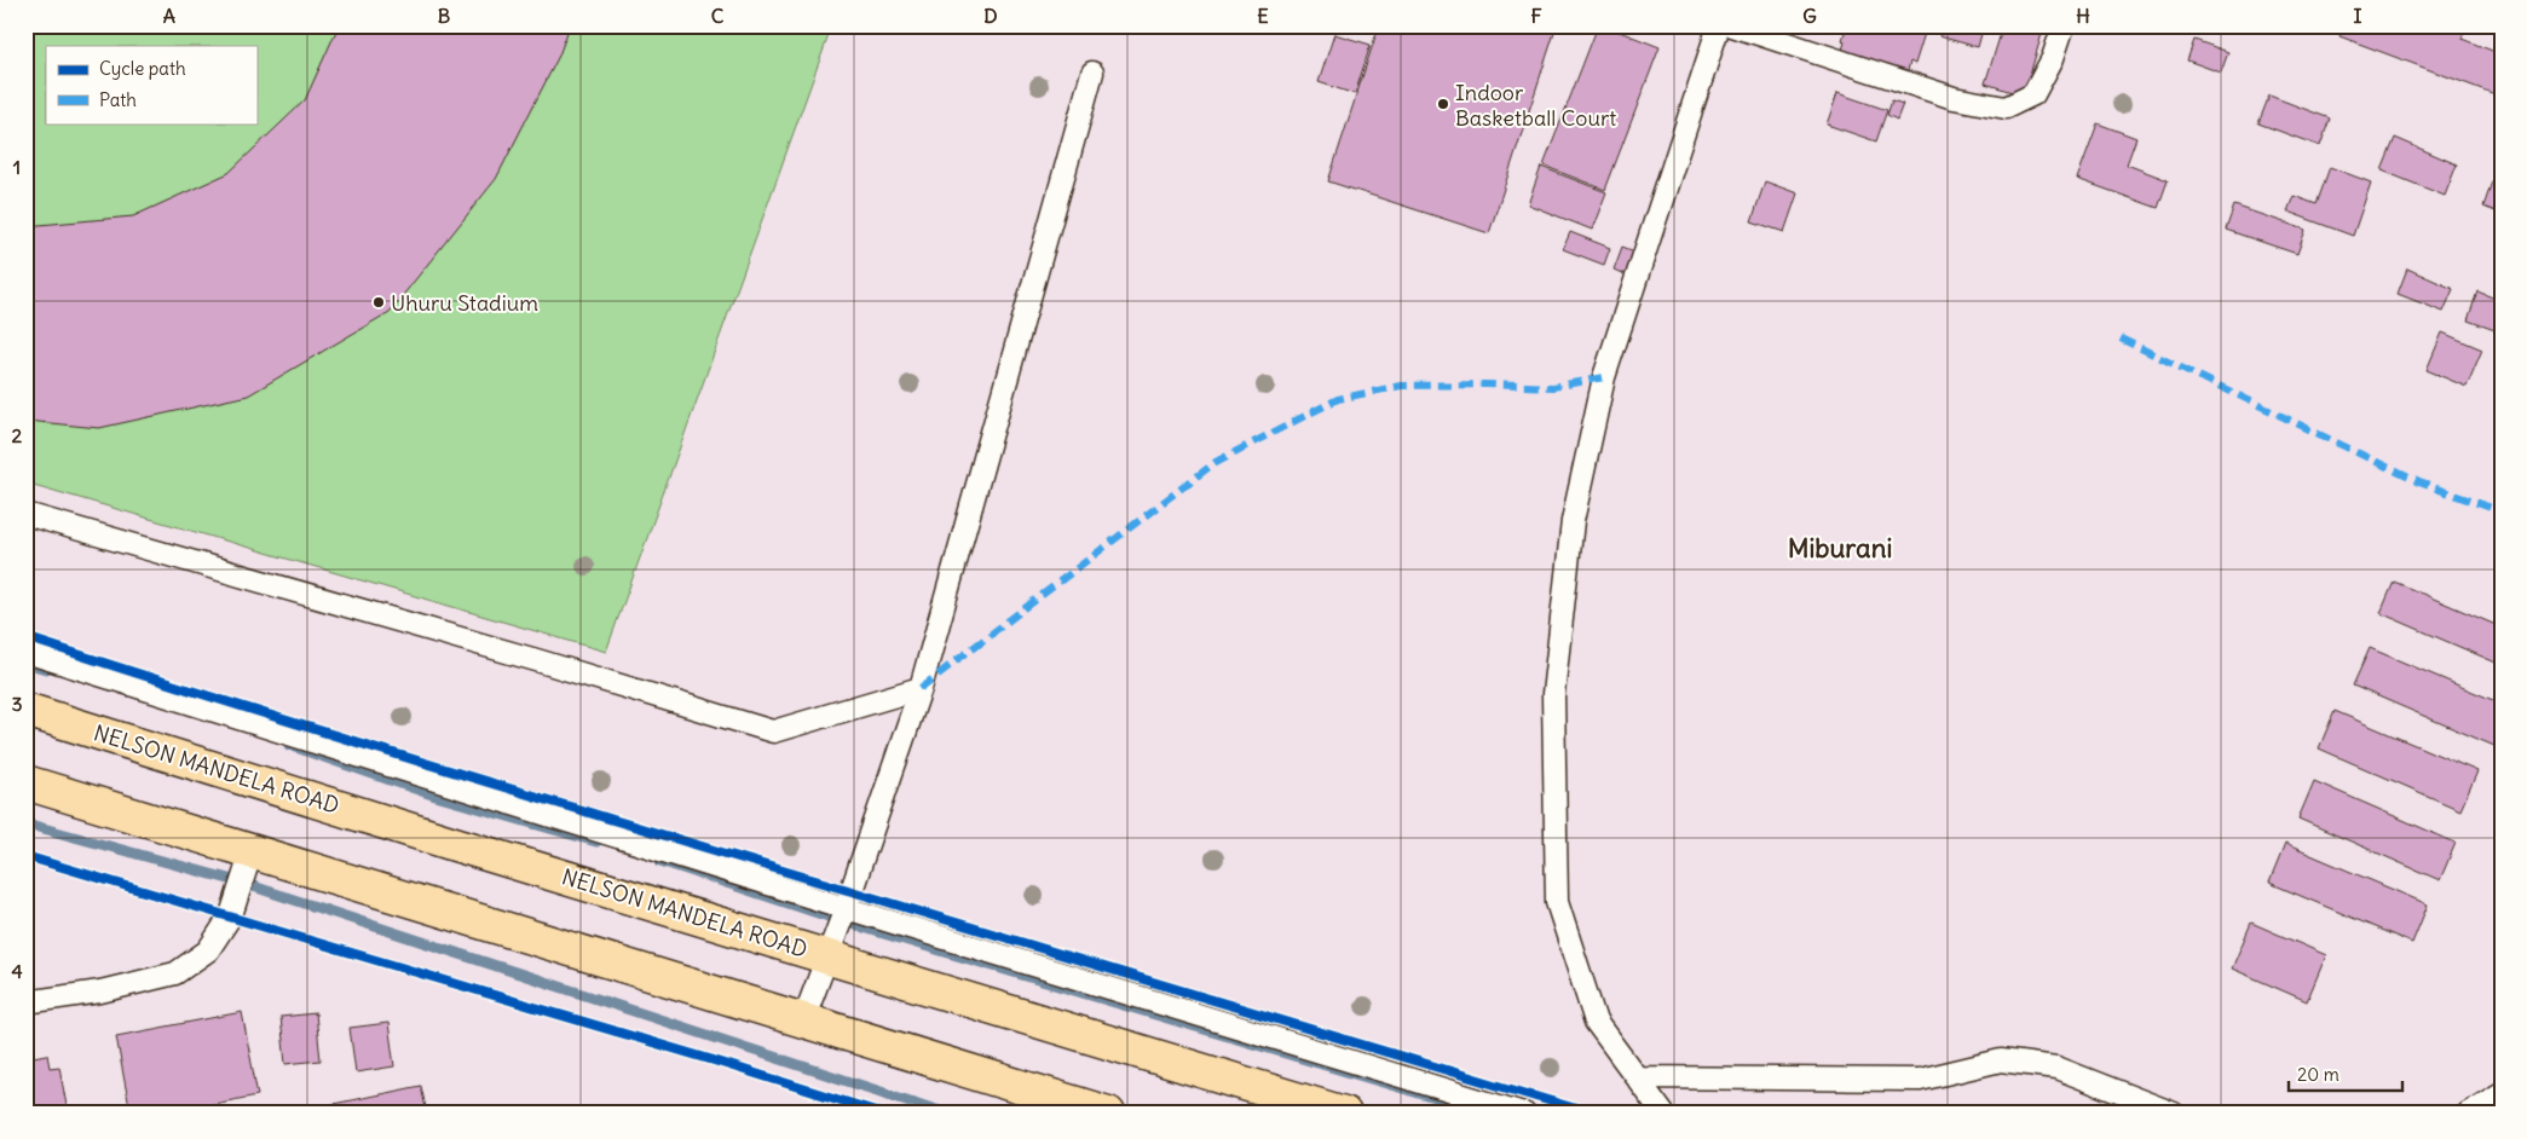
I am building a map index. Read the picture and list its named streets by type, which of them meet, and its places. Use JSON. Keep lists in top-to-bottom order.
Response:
{
  "streets": {
    "main road": ["NELSON MANDELA ROAD"]
  },
  "districts": ["Miburani"],
  "places": ["Indoor Basketball Court", "Uhuru Stadium"],
  "legend": ["Cycle path", "Path"],
  "scale_bar": "20 m",
  "grid": {
    "columns": [
      "A",
      "B",
      "C",
      "D",
      "E",
      "F",
      "G",
      "H",
      "I"
    ],
    "rows": [
      "1",
      "2",
      "3",
      "4"
    ]
  }
}
